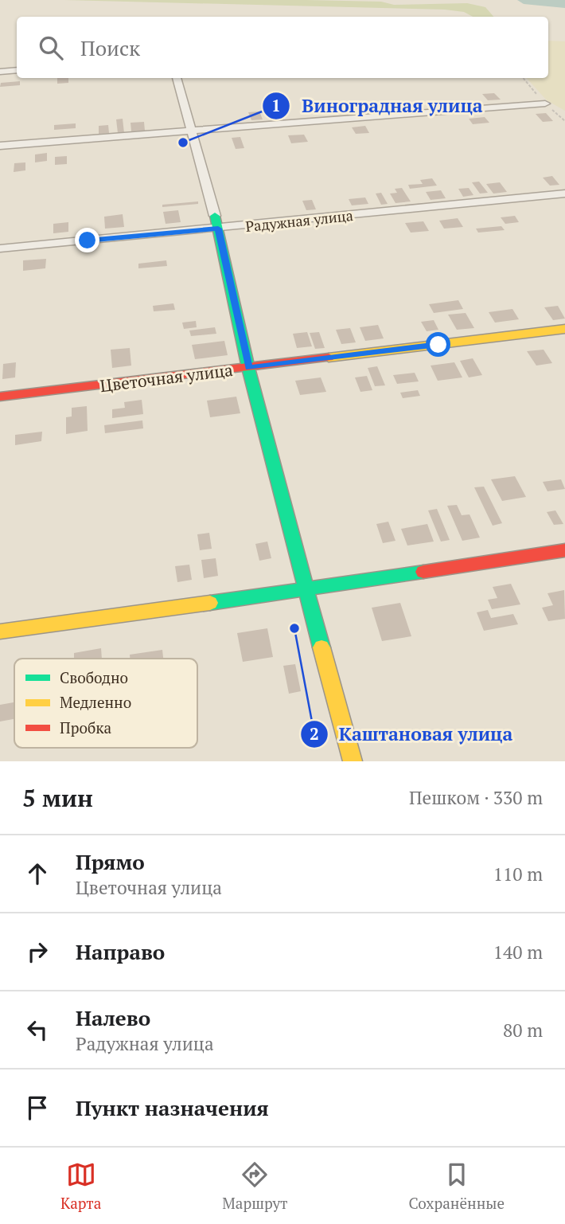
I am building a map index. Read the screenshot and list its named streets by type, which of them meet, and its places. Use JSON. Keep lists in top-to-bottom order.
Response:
{
  "streets": {
    "street": ["Радужная улица", "Цветочная улица"]
  },
  "places": ["Виноградная улица", "Каштановая улица"],
  "legend": ["Свободно", "Медленно", "Пробка"],
  "page": {
    "search": "Поиск",
    "heading": ["5 мин", "Пешком · 330 m"],
    "list": [
      ["Прямо", "Цветочная улица", "110 m"],
      ["Направо", "140 m"],
      ["Налево", "Радужная улица", "80 m"],
      "Пункт назначения"
    ],
    "nav": ["Карта", "Маршрут", "Сохранённые"]
  }
}
